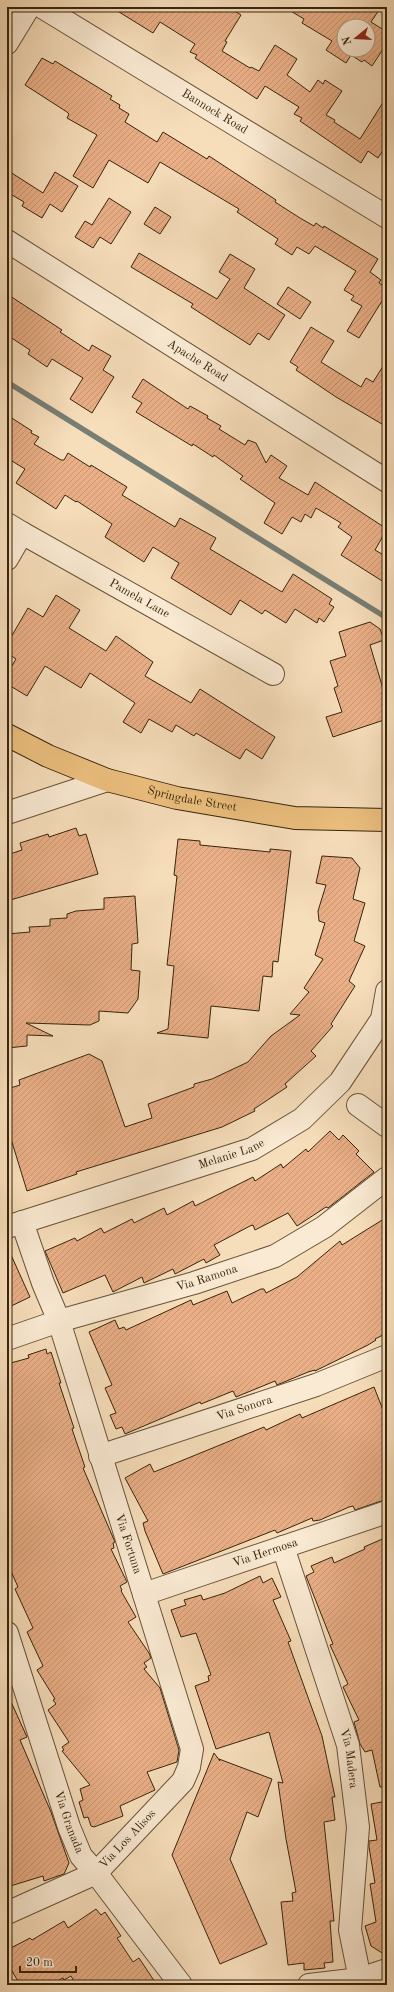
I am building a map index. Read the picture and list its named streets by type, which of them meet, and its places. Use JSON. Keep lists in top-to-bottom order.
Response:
{
  "streets": {
    "main road": ["Springdale Street"],
    "street": [
      "Bannock Road",
      "Apache Road",
      "Pamela Lane",
      "Melanie Lane",
      "Via Ramona",
      "Via Sonora",
      "Via Fortuna",
      "Via Hermosa",
      "Via Madera",
      "Via Granada",
      "Via Los Alisos"
    ]
  },
  "crossings": [
    ["Melanie Lane", "Via Fortuna"],
    ["Via Ramona", "Via Fortuna"],
    ["Via Sonora", "Via Fortuna"],
    ["Via Fortuna", "Via Hermosa"],
    ["Via Fortuna", "Via Los Alisos"],
    ["Via Hermosa", "Via Madera"],
    ["Via Granada", "Via Los Alisos"]
  ],
  "scale_bar": "20 m",
  "north": "left"
}
